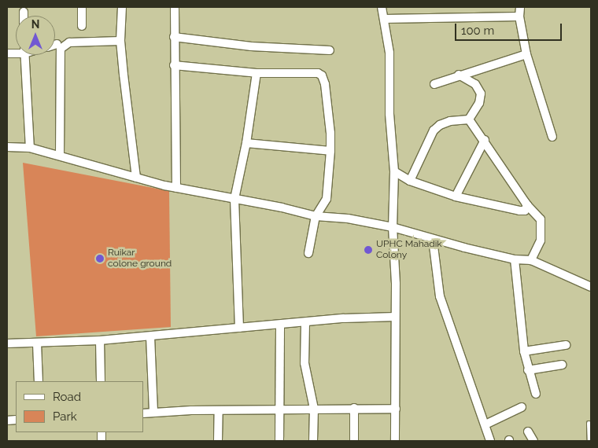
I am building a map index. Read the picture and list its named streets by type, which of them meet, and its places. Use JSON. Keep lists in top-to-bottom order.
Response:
{
  "places": ["UPHC Mahadik Colony", "Ruikar colone ground"],
  "legend": ["Road", "Park"],
  "scale_bar": "100 m",
  "north": "top"
}
